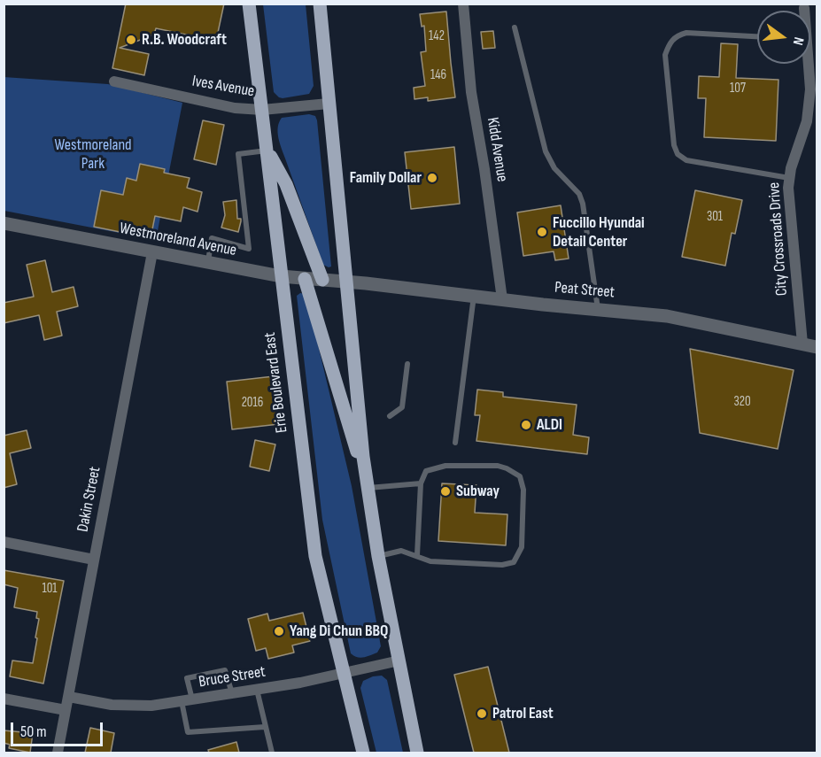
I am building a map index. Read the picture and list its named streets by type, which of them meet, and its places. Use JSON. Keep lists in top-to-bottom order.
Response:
{
  "streets": {
    "main road": ["Erie Boulevard East"],
    "street": [
      "Ives Avenue",
      "Kidd Avenue",
      "City Crossroads Drive",
      "Westmoreland Avenue",
      "Peat Street",
      "Dakin Street",
      "Bruce Street"
    ]
  },
  "crossings": [
    ["Ives Avenue", "Erie Boulevard East"],
    ["Kidd Avenue", "Peat Street"],
    ["City Crossroads Drive", "Peat Street"],
    ["Westmoreland Avenue", "Peat Street"],
    ["Westmoreland Avenue", "Erie Boulevard East"],
    ["Westmoreland Avenue", "Dakin Street"],
    ["Erie Boulevard East", "Bruce Street"],
    ["Dakin Street", "Bruce Street"]
  ],
  "parks": ["Westmoreland Park"],
  "places": [
    "R.B. Woodcraft",
    "Family Dollar",
    "Fuccillo Hyundai Detail Center",
    "ALDI",
    "Subway",
    "Yang Di Chun BBQ",
    "Patrol East"
  ],
  "house_numbers": [
    "142",
    "146",
    "107",
    "301",
    "320",
    "2016",
    "101"
  ],
  "scale_bar": "50 m",
  "north": "right"
}
